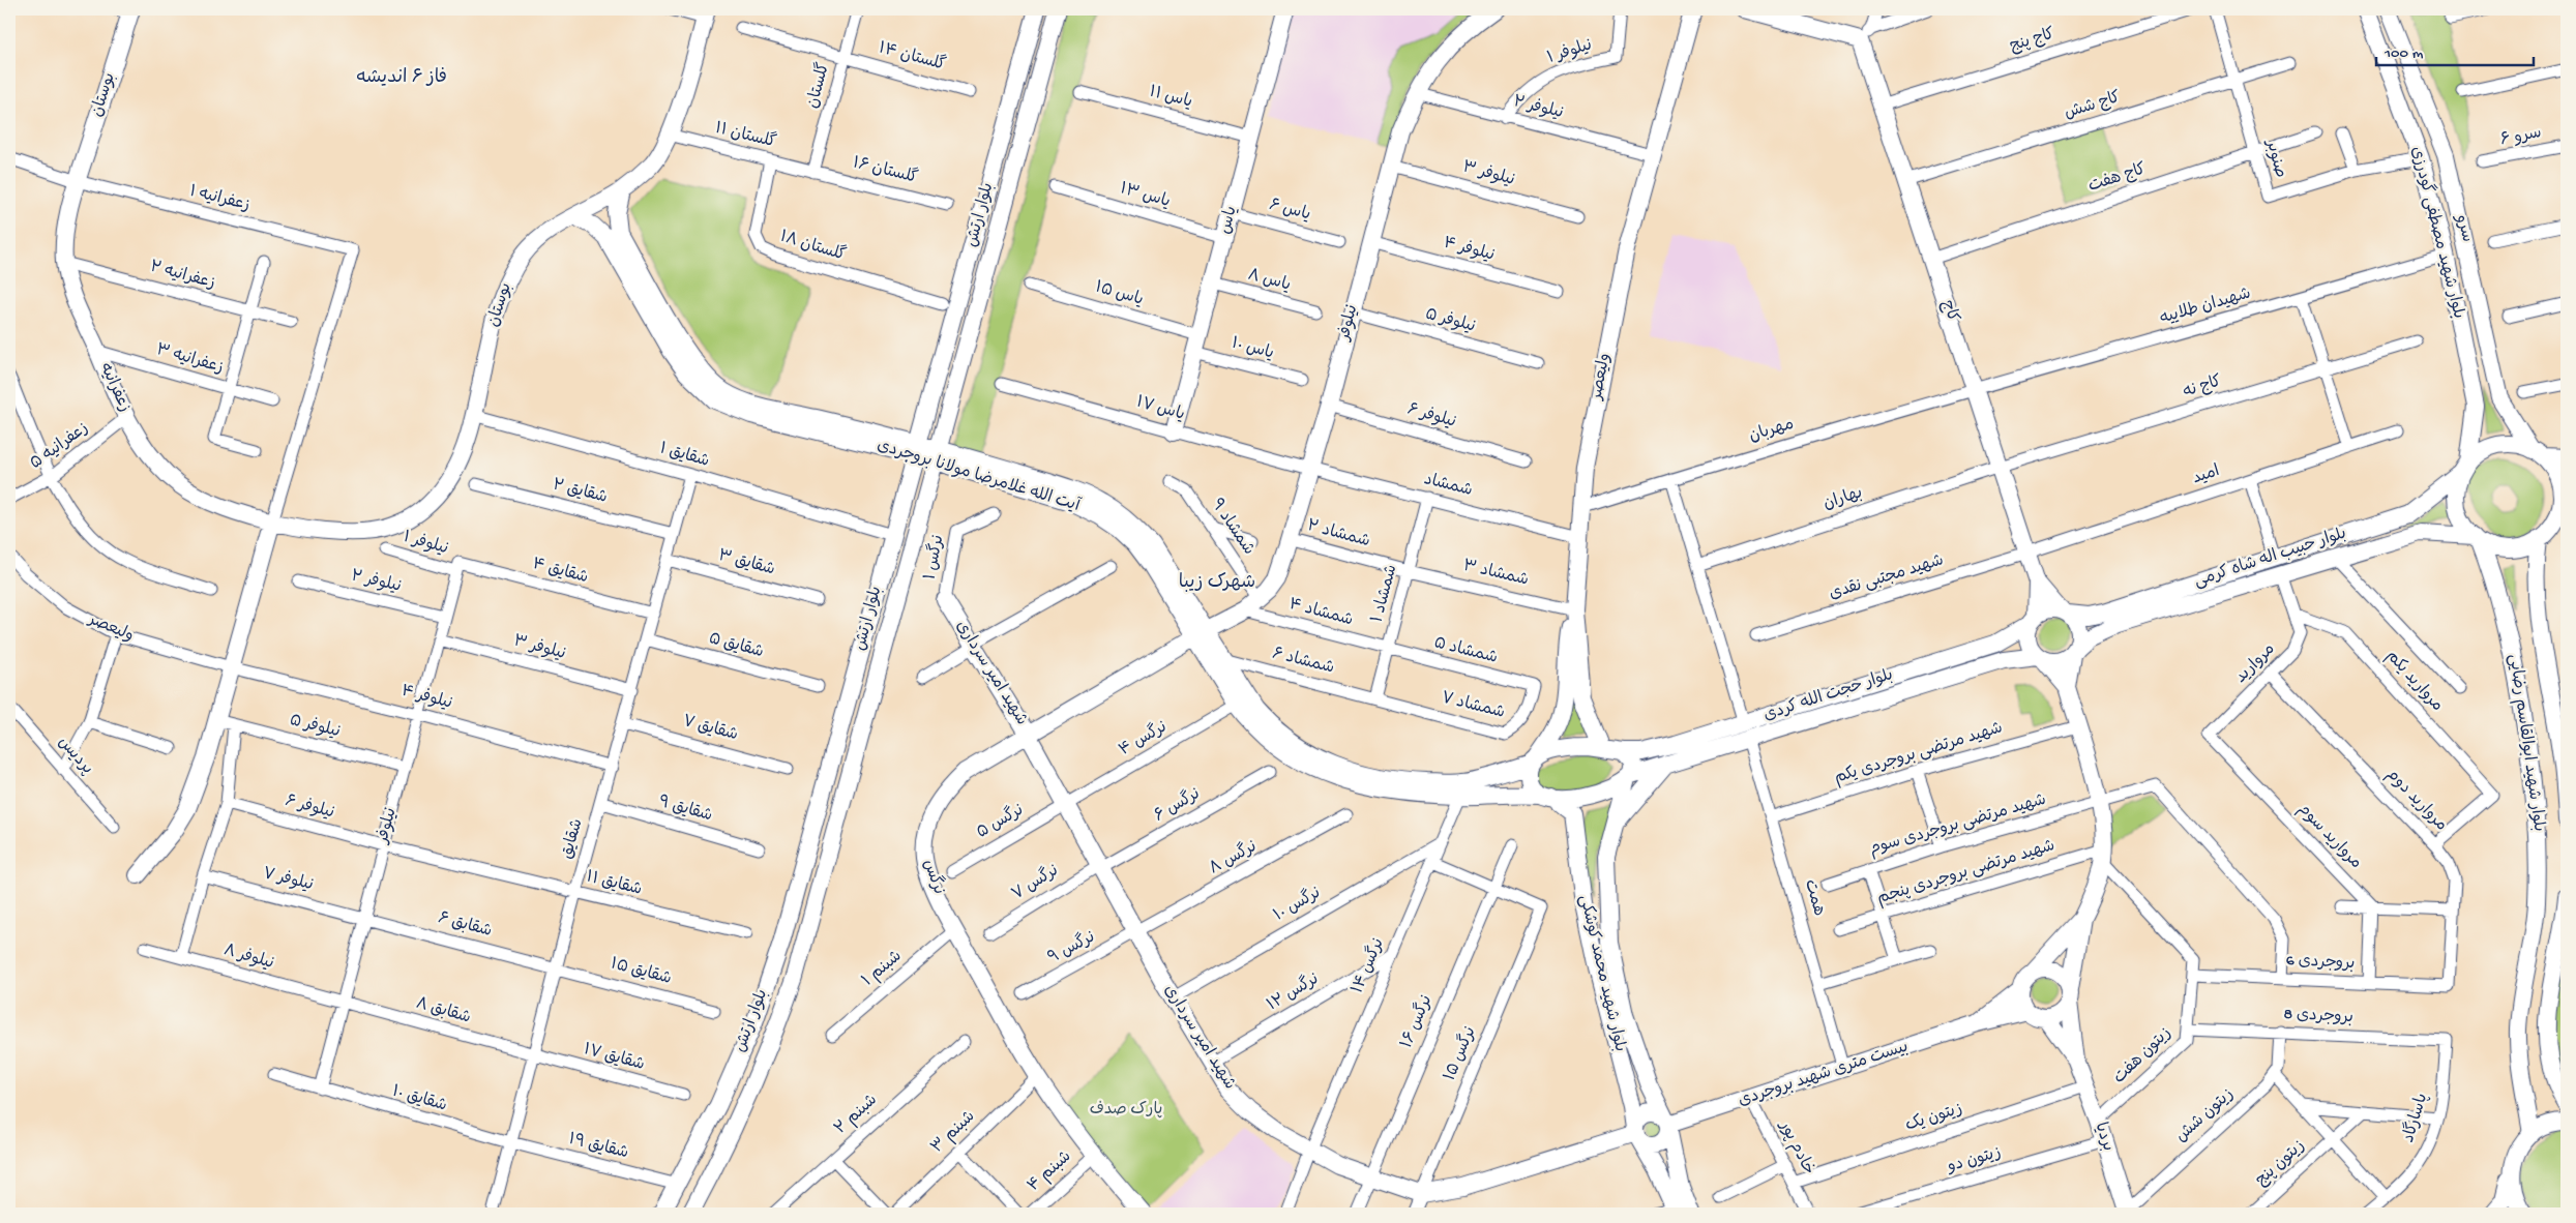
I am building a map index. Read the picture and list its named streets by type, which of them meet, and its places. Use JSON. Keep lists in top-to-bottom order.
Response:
{
  "streets": {
    "main road": [
      "بوستان",
      "بلوار ارتش",
      "یاس",
      "سرو",
      "بلوار شهید مصطفی گودرزی",
      "کاج",
      "نیلوفر",
      "ولیعصر",
      "زعفرانیه",
      "آیت الله غلامرضا مولانا بروجردی",
      "بلوار حبیب اله شاه کرمی",
      "شهید امیر سرداری",
      "بلوار حجت الله کردی",
      "بلوار شهید ابوالقاسم رضایی",
      "نرگس",
      "بلوار شهید محمد کوشکی",
      "بیست متری شهید بروجردی",
      "بردیا"
    ],
    "street": [
      "کاج پنج",
      "نیلوفر ۱",
      "گلستان ۱۴",
      "گلستان",
      "یاس ۱۱",
      "کاج شش",
      "نیلوفر ۲",
      "گلستان ۱۱",
      "سرو ۶",
      "صنوبر",
      "گلستان ۱۶",
      "نیلوفر ۳",
      "کاج هفت",
      "یاس ۱۳",
      "زعفرانیه ۱",
      "یاس ۶",
      "گلستان ۱۸",
      "نیلوفر ۴",
      "زعفرانیه ۲",
      "یاس ۸",
      "یاس ۱۵",
      "شهیدان طلاییه",
      "نیلوفر ۵",
      "یاس ۱۰",
      "زعفرانیه ۳",
      "کاج نه",
      "یاس ۱۷",
      "نیلوفر ۶",
      "مهربان",
      "زعفرانیه ۵",
      "شقایق ۱",
      "امید",
      "شمشاد",
      "شقایق ۲",
      "بهاران",
      "شمشاد ۹",
      "شمشاد ۲",
      "نرگس ۱",
      "شقایق ۳",
      "شقایق ۴",
      "شمشاد ۳",
      "شهید مجتبی نقدی",
      "شمشاد ۱",
      "شمشاد ۴",
      "شقایق ۵",
      "شمشاد ۵",
      "شمشاد ۶",
      "مروارید",
      "مروارید یکم",
      "شمشاد ۷",
      "شقایق ۷",
      "نرگس ۴",
      "شهید مرتضی بروجردی یکم",
      "پردیس",
      "مروارید دوم",
      "نرگس ۶",
      "شقایق ۹",
      "نرگس ۵",
      "شهید مرتضی بروجردی سوم",
      "مروارید سوم",
      "شقایق",
      "نرگس ۸",
      "شهید مرتضی بروجردی پنجم",
      "نیلوفر ۷",
      "نرگس ۷",
      "شقایق ۱۱",
      "همت",
      "نرگس ۱۰",
      "شقابق ۶",
      "نرگس ۹",
      "نیلوفر ۸",
      "بروجردی 6",
      "نرگس ۱۴",
      "شبنم ۱",
      "شقایق ۱۵",
      "نرگس ۱۲",
      "شقابق ۸",
      "بروجردی 8",
      "نرگس ۱۶",
      "نرگس ۱۵",
      "زیتون هفت",
      "شقایق ۱۷",
      "شقایق ۱۰",
      "شبنم ۲",
      "زیتون شش",
      "زیتون یک",
      "پاسارگاد",
      "شبنم ۳",
      "شقایق ۱۹",
      "خادم پور",
      "زیتون دو",
      "زیتون پنج",
      "شبنم ۴"
    ]
  },
  "crossings": [
    ["کاج پنج", "کاج"],
    ["نیلوفر ۱", "نیلوفر ۲"],
    ["نیلوفر ۱", "نیلوفر"],
    ["نیلوفر ۱", "شقایق ۴"],
    ["گلستان ۱۴", "گلستان"],
    ["گلستان", "گلستان ۱۱"],
    ["گلستان", "گلستان ۱۶"],
    ["بوستان", "گلستان ۱۱"],
    ["بوستان", "زعفرانیه ۱"],
    ["بوستان", "زعفرانیه"],
    ["بوستان", "شقایق ۱"],
    ["بوستان", "آیت الله غلامرضا مولانا بروجردی"],
    ["یاس ۱۱", "یاس"],
    ["کاج شش", "صنوبر"],
    ["کاج شش", "کاج"],
    ["نیلوفر ۲", "نیلوفر"],
    ["نیلوفر ۲", "ولیعصر"],
    ["گلستان ۱۱", "گلستان ۱۶"],
    ["گلستان ۱۱", "گلستان ۱۸"],
    ["صنوبر", "کاج هفت"],
    ["صنوبر", "بلوار شهید مصطفی گودرزی"],
    ["نیلوفر ۳", "نیلوفر"],
    ["نیلوفر ۳", "شقایق"],
    ["کاج هفت", "کاج"],
    ["یاس ۱۳", "یاس"],
    ["زعفرانیه ۱", "زعفرانیه"],
    ["یاس ۶", "یاس"],
    ["بلوار ارتش", "آیت الله غلامرضا مولانا بروجردی"],
    ["بلوار ارتش", "شقایق ۱۹"],
    ["یاس", "یاس ۸"],
    ["یاس", "یاس ۱۵"],
    ["یاس", "یاس ۱۰"],
    ["یاس", "یاس ۱۷"],
    ["سرو", "بلوار شهید مصطفی گودرزی"],
    ["سرو", "بلوار حبیب اله شاه کرمی"],
    ["سرو", "بلوار شهید ابوالقاسم رضایی"],
    ["بلوار شهید مصطفی گودرزی", "شهیدان طلاییه"],
    ["بلوار شهید مصطفی گودرزی", "بلوار حبیب اله شاه کرمی"],
    ["بلوار شهید مصطفی گودرزی", "بلوار شهید ابوالقاسم رضایی"],
    ["نیلوفر ۴", "نیلوفر"],
    ["نیلوفر ۴", "ولیعصر"],
    ["نیلوفر ۴", "شقایق"],
    ["زعفرانیه ۲", "زعفرانیه"],
    ["یاس ۱۵", "یاس ۱۰"],
    ["شهیدان طلاییه", "کاج"],
    ["شهیدان طلاییه", "مهربان"],
    ["کاج", "کاج نه"],
    ["کاج", "مهربان"],
    ["کاج", "امید"],
    ["کاج", "بهاران"],
    ["کاج", "بلوار حبیب اله شاه کرمی"],
    ["کاج", "شهید مجتبی نقدی"],
    ["کاج", "بلوار حجت الله کردی"],
    ["نیلوفر ۵", "نیلوفر"],
    ["نیلوفر", "یاس ۱۷"],
    ["نیلوفر", "نیلوفر ۶"],
    ["نیلوفر", "آیت الله غلامرضا مولانا بروجردی"],
    ["نیلوفر", "شمشاد"],
    ["نیلوفر", "شمشاد ۹"],
    ["نیلوفر", "شمشاد ۲"],
    ["نیلوفر", "شقایق ۴"],
    ["نیلوفر", "شمشاد ۴"],
    ["نیلوفر", "نرگس"],
    ["نیلوفر", "نیلوفر ۷"],
    ["نیلوفر", "شقایق ۱۱"],
    ["نیلوفر", "شقابق ۶"],
    ["نیلوفر", "نیلوفر ۸"],
    ["نیلوفر", "شقابق ۸"],
    ["نیلوفر", "شقایق ۱۰"],
    ["زعفرانیه ۳", "زعفرانیه"],
    ["ولیعصر", "مهربان"],
    ["ولیعصر", "شمشاد"],
    ["ولیعصر", "شمشاد ۳"],
    ["زعفرانیه", "زعفرانیه ۵"],
    ["کاج نه", "بهاران"],
    ["یاس ۱۷", "شمشاد"],
    ["نیلوفر ۶", "شقایق ۱۱"],
    ["مهربان", "همت"],
    ["شقایق ۱", "شقایق"],
    ["امید", "شهید مجتبی نقدی"],
    ["آیت الله غلامرضا مولانا بروجردی", "شمشاد ۶"],
    ["آیت الله غلامرضا مولانا بروجردی", "نرگس ۴"],
    ["آیت الله غلامرضا مولانا بروجردی", "نرگس"],
    ["آیت الله غلامرضا مولانا بروجردی", "نرگس ۱۴"],
    ["آیت الله غلامرضا مولانا بروجردی", "بلوار شهید محمد کوشکی"],
    ["شمشاد", "شمشاد ۱"],
    ["شقایق ۲", "شقایق"],
    ["بهاران", "همت"],
    ["شمشاد ۲", "شمشاد ۳"],
    ["شمشاد ۲", "شمشاد ۱"],
    ["نرگس ۱", "شهید امیر سرداری"],
    ["بلوار حبیب اله شاه کرمی", "مروارید"],
    ["بلوار حبیب اله شاه کرمی", "بلوار حجت الله کردی"],
    ["بلوار حبیب اله شاه کرمی", "بلوار شهید ابوالقاسم رضایی"],
    ["شقایق ۳", "شقایق"],
    ["شقایق ۴", "شقایق"],
    ["شمشاد ۳", "شمشاد ۱"],
    ["شمشاد ۱", "شمشاد ۴"],
    ["شمشاد ۱", "شمشاد ۵"],
    ["شمشاد ۱", "شمشاد ۶"],
    ["شمشاد ۱", "شمشاد ۷"],
    ["شمشاد ۴", "شمشاد ۵"],
    ["شقایق ۵", "شقایق"],
    ["شمشاد ۵", "شمشاد ۷"],
    ["شمشاد ۶", "شمشاد ۷"],
    ["مروارید", "مروارید یکم"],
    ["مروارید", "مروارید دوم"],
    ["مروارید", "مروارید سوم"],
    ["شهید امیر سرداری", "نرگس ۴"],
    ["شهید امیر سرداری", "نرگس ۶"],
    ["شهید امیر سرداری", "نرگس ۵"],
    ["شهید امیر سرداری", "نرگس ۸"],
    ["شهید امیر سرداری", "نرگس"],
    ["شهید امیر سرداری", "نرگس ۷"],
    ["شهید امیر سرداری", "نرگس ۱۰"],
    ["شهید امیر سرداری", "نرگس ۹"],
    ["شهید امیر سرداری", "نرگس ۱۴"],
    ["شهید امیر سرداری", "بلوار شهید محمد کوشکی"],
    ["شهید امیر سرداری", "نرگس ۱۲"],
    ["شهید امیر سرداری", "نرگس ۱۶"],
    ["شهید امیر سرداری", "نرگس ۱۵"],
    ["شهید امیر سرداری", "بیست متری شهید بروجردی"],
    ["مروارید یکم", "مروارید دوم"],
    ["بلوار حجت الله کردی", "همت"],
    ["بلوار حجت الله کردی", "بلوار شهید محمد کوشکی"],
    ["شقایق ۷", "شقایق"],
    ["نرگس ۴", "نرگس ۵"],
    ["شهید مرتضی بروجردی یکم", "همت"],
    ["مروارید دوم", "بروجردی 6"],
    ["نرگس ۶", "نرگس ۷"],
    ["شقایق ۹", "شقایق"],
    ["شهید مرتضی بروجردی سوم", "بروجردی 6"],
    ["شقایق", "شقایق ۱۱"],
    ["شقایق", "شقابق ۶"],
    ["شقایق", "شقایق ۱۵"],
    ["شقایق", "شقابق ۸"],
    ["شقایق", "شقایق ۱۷"],
    ["شقایق", "شقایق ۱۰"],
    ["شقایق", "شقایق ۱۹"],
    ["نرگس ۸", "نرگس ۹"],
    ["شهید مرتضی بروجردی پنجم", "زیتون هفت"],
    ["نرگس", "شبنم ۱"],
    ["نرگس", "شبنم ۳"],
    ["نرگس", "شبنم ۴"],
    ["نیلوفر ۷", "شقابق ۶"],
    ["همت", "بیست متری شهید بروجردی"],
    ["نرگس ۱۰", "نرگس ۱۴"],
    ["شقابق ۶", "شقایق ۱۵"],
    ["نیلوفر ۸", "شقابق ۸"],
    ["بروجردی 6", "زیتون هفت"],
    ["نرگس ۱۴", "نرگس ۱۲"],
    ["بلوار شهید محمد کوشکی", "بیست متری شهید بروجردی"],
    ["شقابق ۸", "شقایق ۱۷"],
    ["بروجردی 8", "زیتون هفت"],
    ["بروجردی 8", "زیتون شش"],
    ["بروجردی 8", "پاسارگاد"],
    ["نرگس ۱۶", "نرگس ۱۵"],
    ["زیتون هفت", "بردیا"],
    ["بیست متری شهید بروجردی", "خادم پور"],
    ["شقایق ۱۰", "شقایق ۱۹"],
    ["زیتون شش", "بردیا"],
    ["زیتون یک", "بردیا"],
    ["زیتون یک", "خادم پور"],
    ["بردیا", "زیتون دو"]
  ],
  "districts": ["فاز ۶ اندیشه", "شهرک زیبا"],
  "parks": ["پارک صدف"],
  "scale_bar": "100 m"
}
